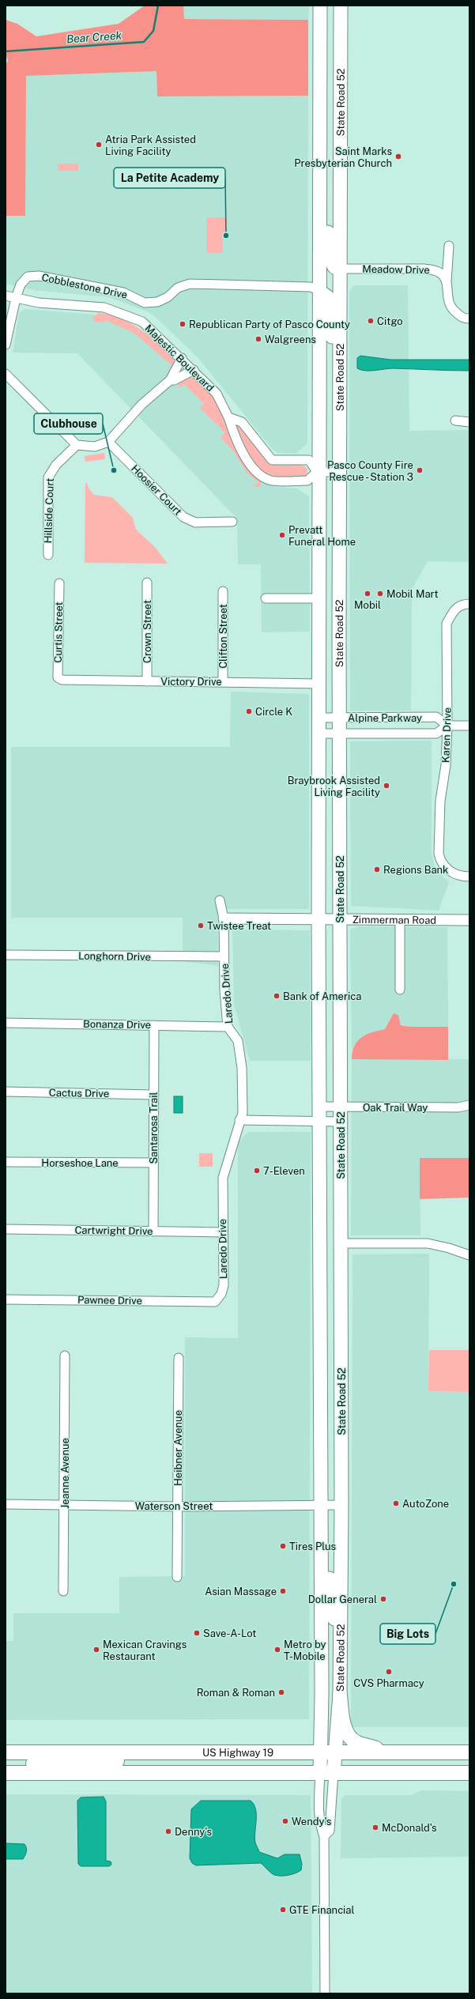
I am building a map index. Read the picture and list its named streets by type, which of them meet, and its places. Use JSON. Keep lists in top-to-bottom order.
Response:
{
  "streets": {
    "highway": ["US Highway 19"],
    "main road": ["State Road 52"],
    "street": [
      "Meadow Drive",
      "Cobblestone Drive",
      "Majestic Boulevard",
      "Hoosier Court",
      "Hillside Court",
      "Crown Street",
      "Curtis Street",
      "Clifton Street",
      "Victory Drive",
      "Alpine Parkway",
      "Karen Drive",
      "Zimmerman Road",
      "Longhorn Drive",
      "Laredo Drive",
      "Bonanza Drive",
      "Cactus Drive",
      "Oak Trail Way",
      "Santarosa Trail",
      "Horseshoe Lane",
      "Cartwright Drive",
      "Pawnee Drive",
      "Heibner Avenue",
      "Jeanne Avenue",
      "Waterson Street"
    ]
  },
  "crossings": [
    ["State Road 52", "Meadow Drive"],
    ["State Road 52", "Cobblestone Drive"],
    ["State Road 52", "Majestic Boulevard"],
    ["State Road 52", "Victory Drive"],
    ["State Road 52", "Alpine Parkway"],
    ["State Road 52", "Zimmerman Road"],
    ["State Road 52", "Oak Trail Way"],
    ["State Road 52", "Waterson Street"],
    ["State Road 52", "US Highway 19"],
    ["Cobblestone Drive", "Majestic Boulevard"],
    ["Crown Street", "Victory Drive"],
    ["Curtis Street", "Victory Drive"],
    ["Clifton Street", "Victory Drive"],
    ["Alpine Parkway", "Karen Drive"],
    ["Zimmerman Road", "Laredo Drive"],
    ["Longhorn Drive", "Laredo Drive"],
    ["Laredo Drive", "Bonanza Drive"],
    ["Laredo Drive", "Cartwright Drive"],
    ["Laredo Drive", "Pawnee Drive"],
    ["Bonanza Drive", "Santarosa Trail"],
    ["Cactus Drive", "Santarosa Trail"],
    ["Santarosa Trail", "Horseshoe Lane"],
    ["Santarosa Trail", "Cartwright Drive"],
    ["Heibner Avenue", "Waterson Street"],
    ["Jeanne Avenue", "Waterson Street"]
  ],
  "water": ["Bear Creek"],
  "places": [
    "Atria Park Assisted Living Facility",
    "Saint Marks Presbyterian Church",
    "La Petite Academy",
    "Citgo",
    "Republican Party of Pasco County",
    "Walgreens",
    "Clubhouse",
    "Pasco County Fire Rescue - Station 3",
    "Prevatt Funeral Home",
    "Mobil",
    "Mobil Mart",
    "Circle K",
    "Braybrook Assisted Living Facility",
    "Regions Bank",
    "Twistee Treat",
    "Bank of America",
    "7-Eleven",
    "AutoZone",
    "Tires Plus",
    "Big Lots",
    "Asian Massage",
    "Dollar General",
    "Save-A-Lot",
    "Mexican Cravings Restaurant",
    "Metro by T-Mobile",
    "CVS Pharmacy",
    "Roman & Roman",
    "Wendy's",
    "McDonald's",
    "Denny's",
    "GTE Financial"
  ]
}
